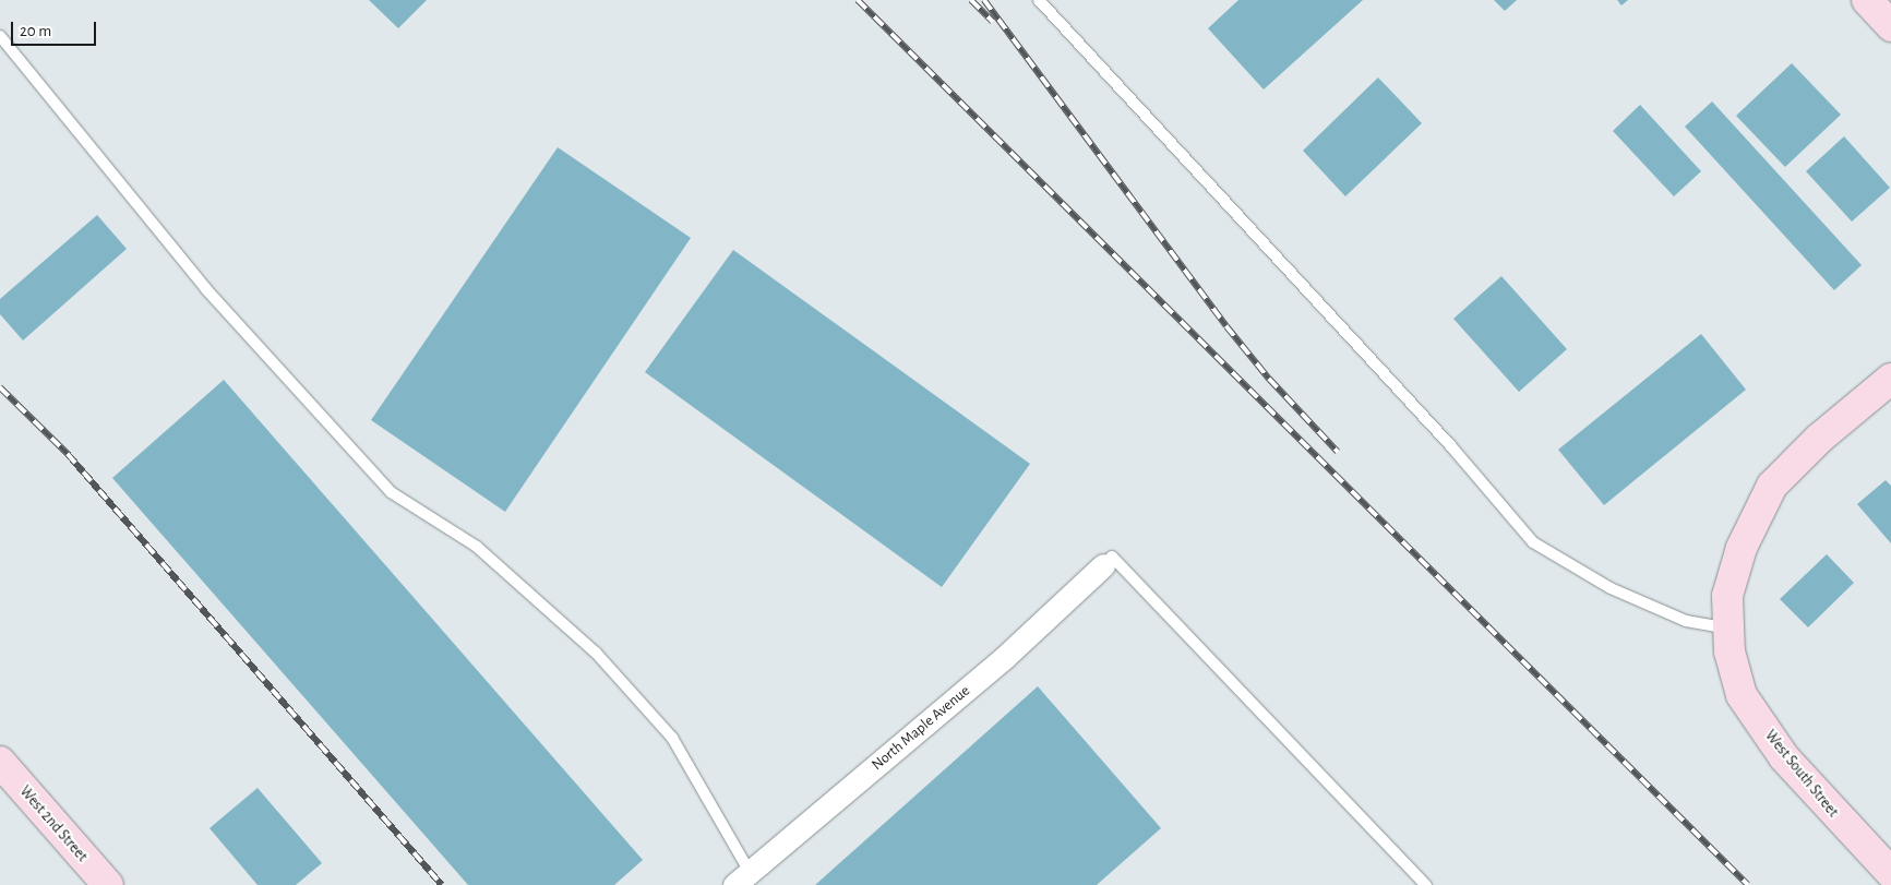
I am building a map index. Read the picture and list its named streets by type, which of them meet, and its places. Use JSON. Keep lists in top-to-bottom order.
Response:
{
  "streets": {
    "street": ["North Maple Avenue", "West South Street", "West 2nd Street"]
  },
  "scale_bar": "20 m"
}
